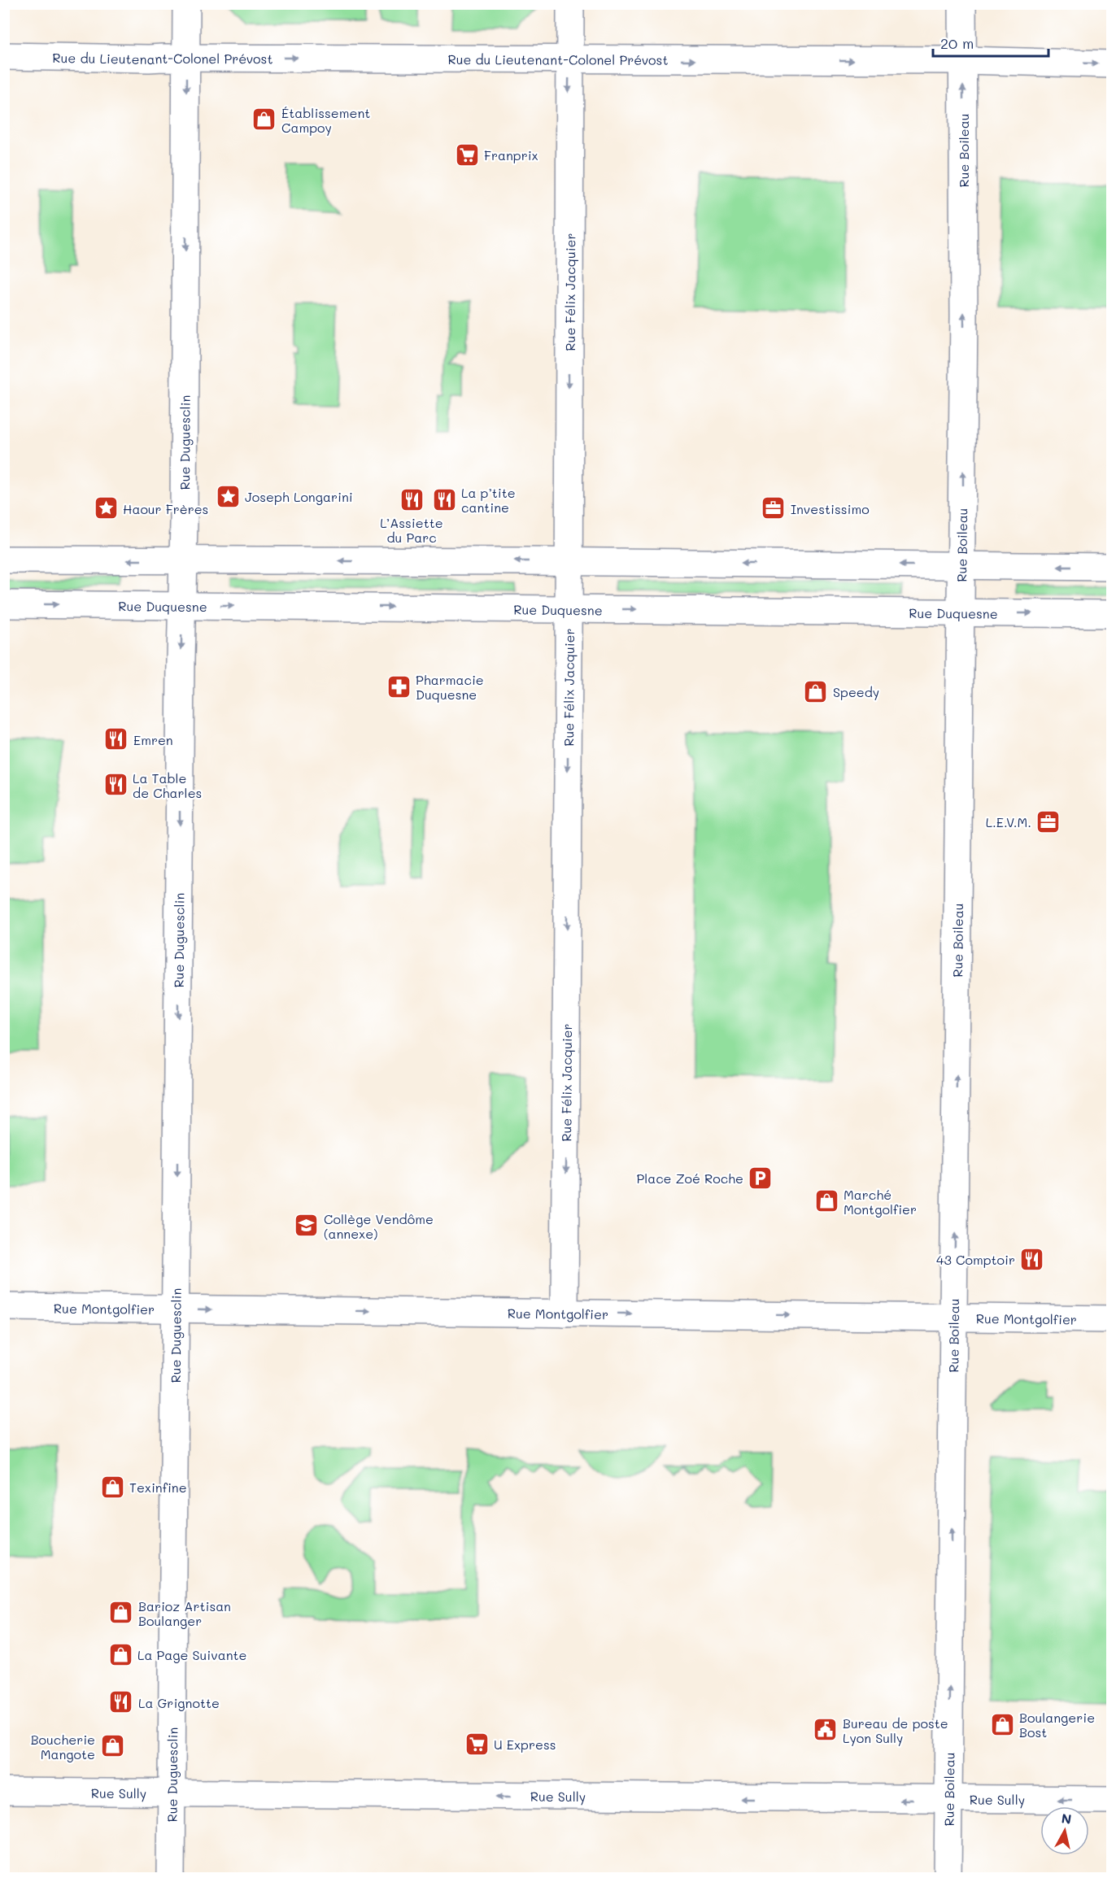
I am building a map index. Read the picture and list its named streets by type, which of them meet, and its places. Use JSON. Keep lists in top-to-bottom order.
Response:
{
  "streets": {
    "street": [
      "Rue du Lieutenant-Colonel Prévost",
      "Rue Boileau",
      "Rue Félix Jacquier",
      "Rue Duguesclin",
      "Rue Duquesne",
      "Rue Montgolfier",
      "Rue Sully"
    ]
  },
  "crossings": [
    ["Rue du Lieutenant-Colonel Prévost", "Rue Boileau"],
    ["Rue du Lieutenant-Colonel Prévost", "Rue Félix Jacquier"],
    ["Rue du Lieutenant-Colonel Prévost", "Rue Duguesclin"],
    ["Rue Boileau", "Rue Duquesne"],
    ["Rue Boileau", "Rue Montgolfier"],
    ["Rue Boileau", "Rue Sully"],
    ["Rue Félix Jacquier", "Rue Duquesne"],
    ["Rue Félix Jacquier", "Rue Montgolfier"],
    ["Rue Duguesclin", "Rue Duquesne"],
    ["Rue Duguesclin", "Rue Montgolfier"],
    ["Rue Duguesclin", "Rue Sully"]
  ],
  "one_way": [
    "Rue du Lieutenant-Colonel Prévost",
    "Rue Boileau",
    "Rue Félix Jacquier",
    "Rue Duguesclin",
    "Rue Montgolfier",
    "Rue Sully"
  ],
  "places": {
    "shop": [
      "Établissement Campoy",
      "Speedy",
      "Marché Montgolfier",
      "Texinfine",
      "Barioz Artisan Boulanger",
      "La Page Suivante",
      "Boulangerie Bost",
      "Boucherie Mangote"
    ],
    "supermarket": ["Franprix", "U Express"],
    "place": ["Joseph Longarini", "Haour Frères"],
    "restaurant": [
      "L’Assiette du Parc",
      "La p’tite cantine",
      "Emren",
      "La Table de Charles",
      "43 Comptoir",
      "La Grignotte"
    ],
    "office": ["Investissimo", "L.E.V.M."],
    "pharmacy": ["Pharmacie Duquesne"],
    "parking": ["Place Zoé Roche"],
    "school or university": ["Collège Vendôme (annexe)"],
    "public building": ["Bureau de poste Lyon Sully"]
  },
  "scale_bar": "20 m",
  "north": "top"
}
